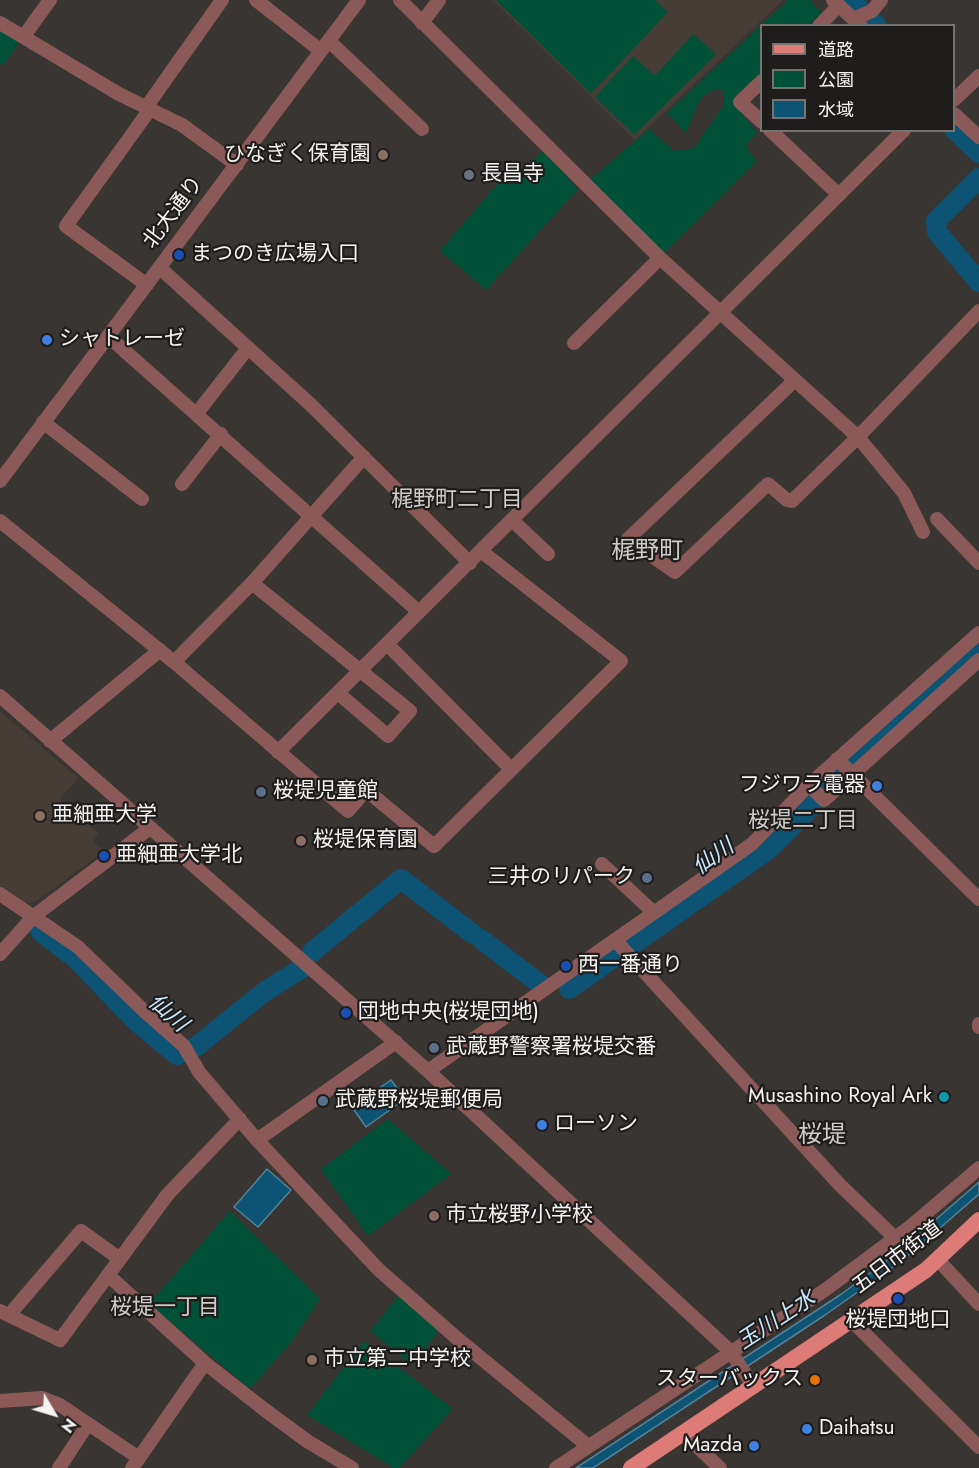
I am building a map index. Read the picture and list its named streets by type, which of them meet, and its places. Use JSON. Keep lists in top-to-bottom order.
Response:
{
  "streets": {
    "main road": ["五日市街道"],
    "street": ["北大通り"]
  },
  "districts": [
    "梶野町二丁目",
    "梶野町",
    "桜堤二丁目",
    "桜堤",
    "桜堤一丁目"
  ],
  "water": ["仙川", "玉川上水"],
  "places": [
    "ひなぎく保育園",
    "長昌寺",
    "まつのき広場入口",
    "シャトレーゼ",
    "フジワラ電器",
    "桜堤児童館",
    "亜細亜大学",
    "桜堤保育園",
    "亜細亜大学北",
    "三井のリパーク",
    "西一番通り",
    "団地中央(桜堤団地)",
    "武蔵野警察署桜堤交番",
    "Musashino Royal Ark",
    "武蔵野桜堤郵便局",
    "ローソン",
    "市立桜野小学校",
    "桜堤団地口",
    "市立第二中学校",
    "スターバックス",
    "Daihatsu",
    "Mazda"
  ],
  "legend": ["道路", "公園", "水域"],
  "north": "bottom right"
}
